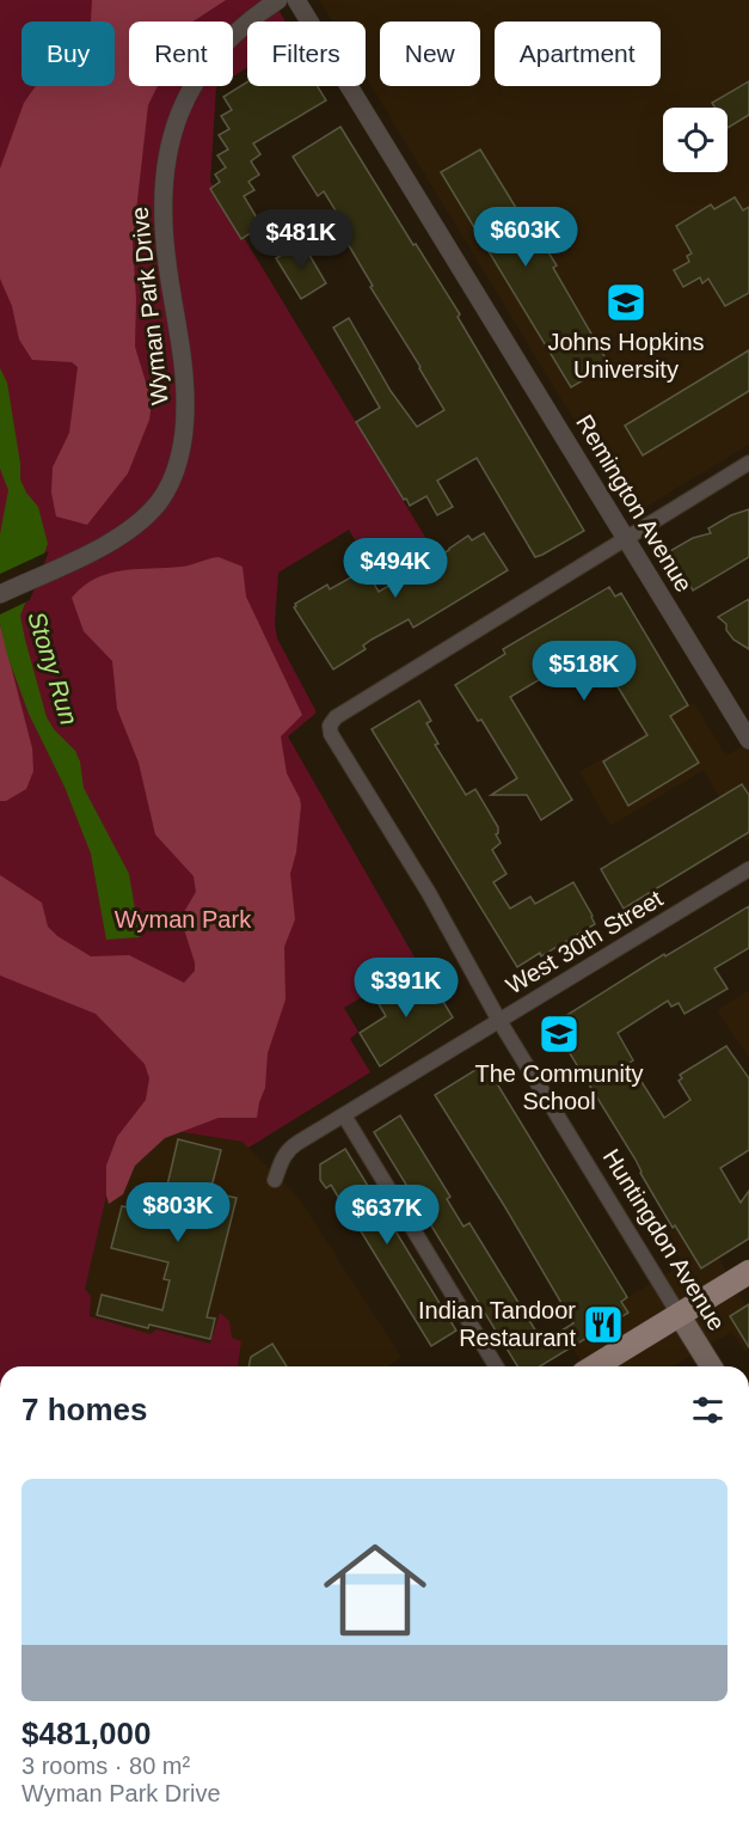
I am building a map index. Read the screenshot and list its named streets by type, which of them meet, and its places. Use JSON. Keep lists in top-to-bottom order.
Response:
{
  "streets": {
    "main road": ["Huntingdon Avenue"],
    "street": ["Wyman Park Drive", "Remington Avenue", "West 30th Street"]
  },
  "crossings": [
    ["Remington Avenue", "Huntingdon Avenue"],
    ["West 30th Street", "Huntingdon Avenue"]
  ],
  "water": ["Stony Run"],
  "parks": ["Wyman Park"],
  "places": {
    "school or university": ["Johns Hopkins University", "The Community School"],
    "restaurant": ["Indian Tandoor Restaurant"]
  },
  "page": {
    "chip": [
      "Buy",
      "Rent",
      "Filters",
      "New",
      "Apartment"
    ],
    "price": [
      "$603K",
      "$481K",
      "$494K",
      "$518K",
      "$391K",
      "$803K",
      "$637K"
    ],
    "heading": "7 homes",
    "list": [
      {
        "name": "$481,000",
        "note": "3 rooms · 80 m² · Wyman Park Drive"
      }
    ]
  }
}
